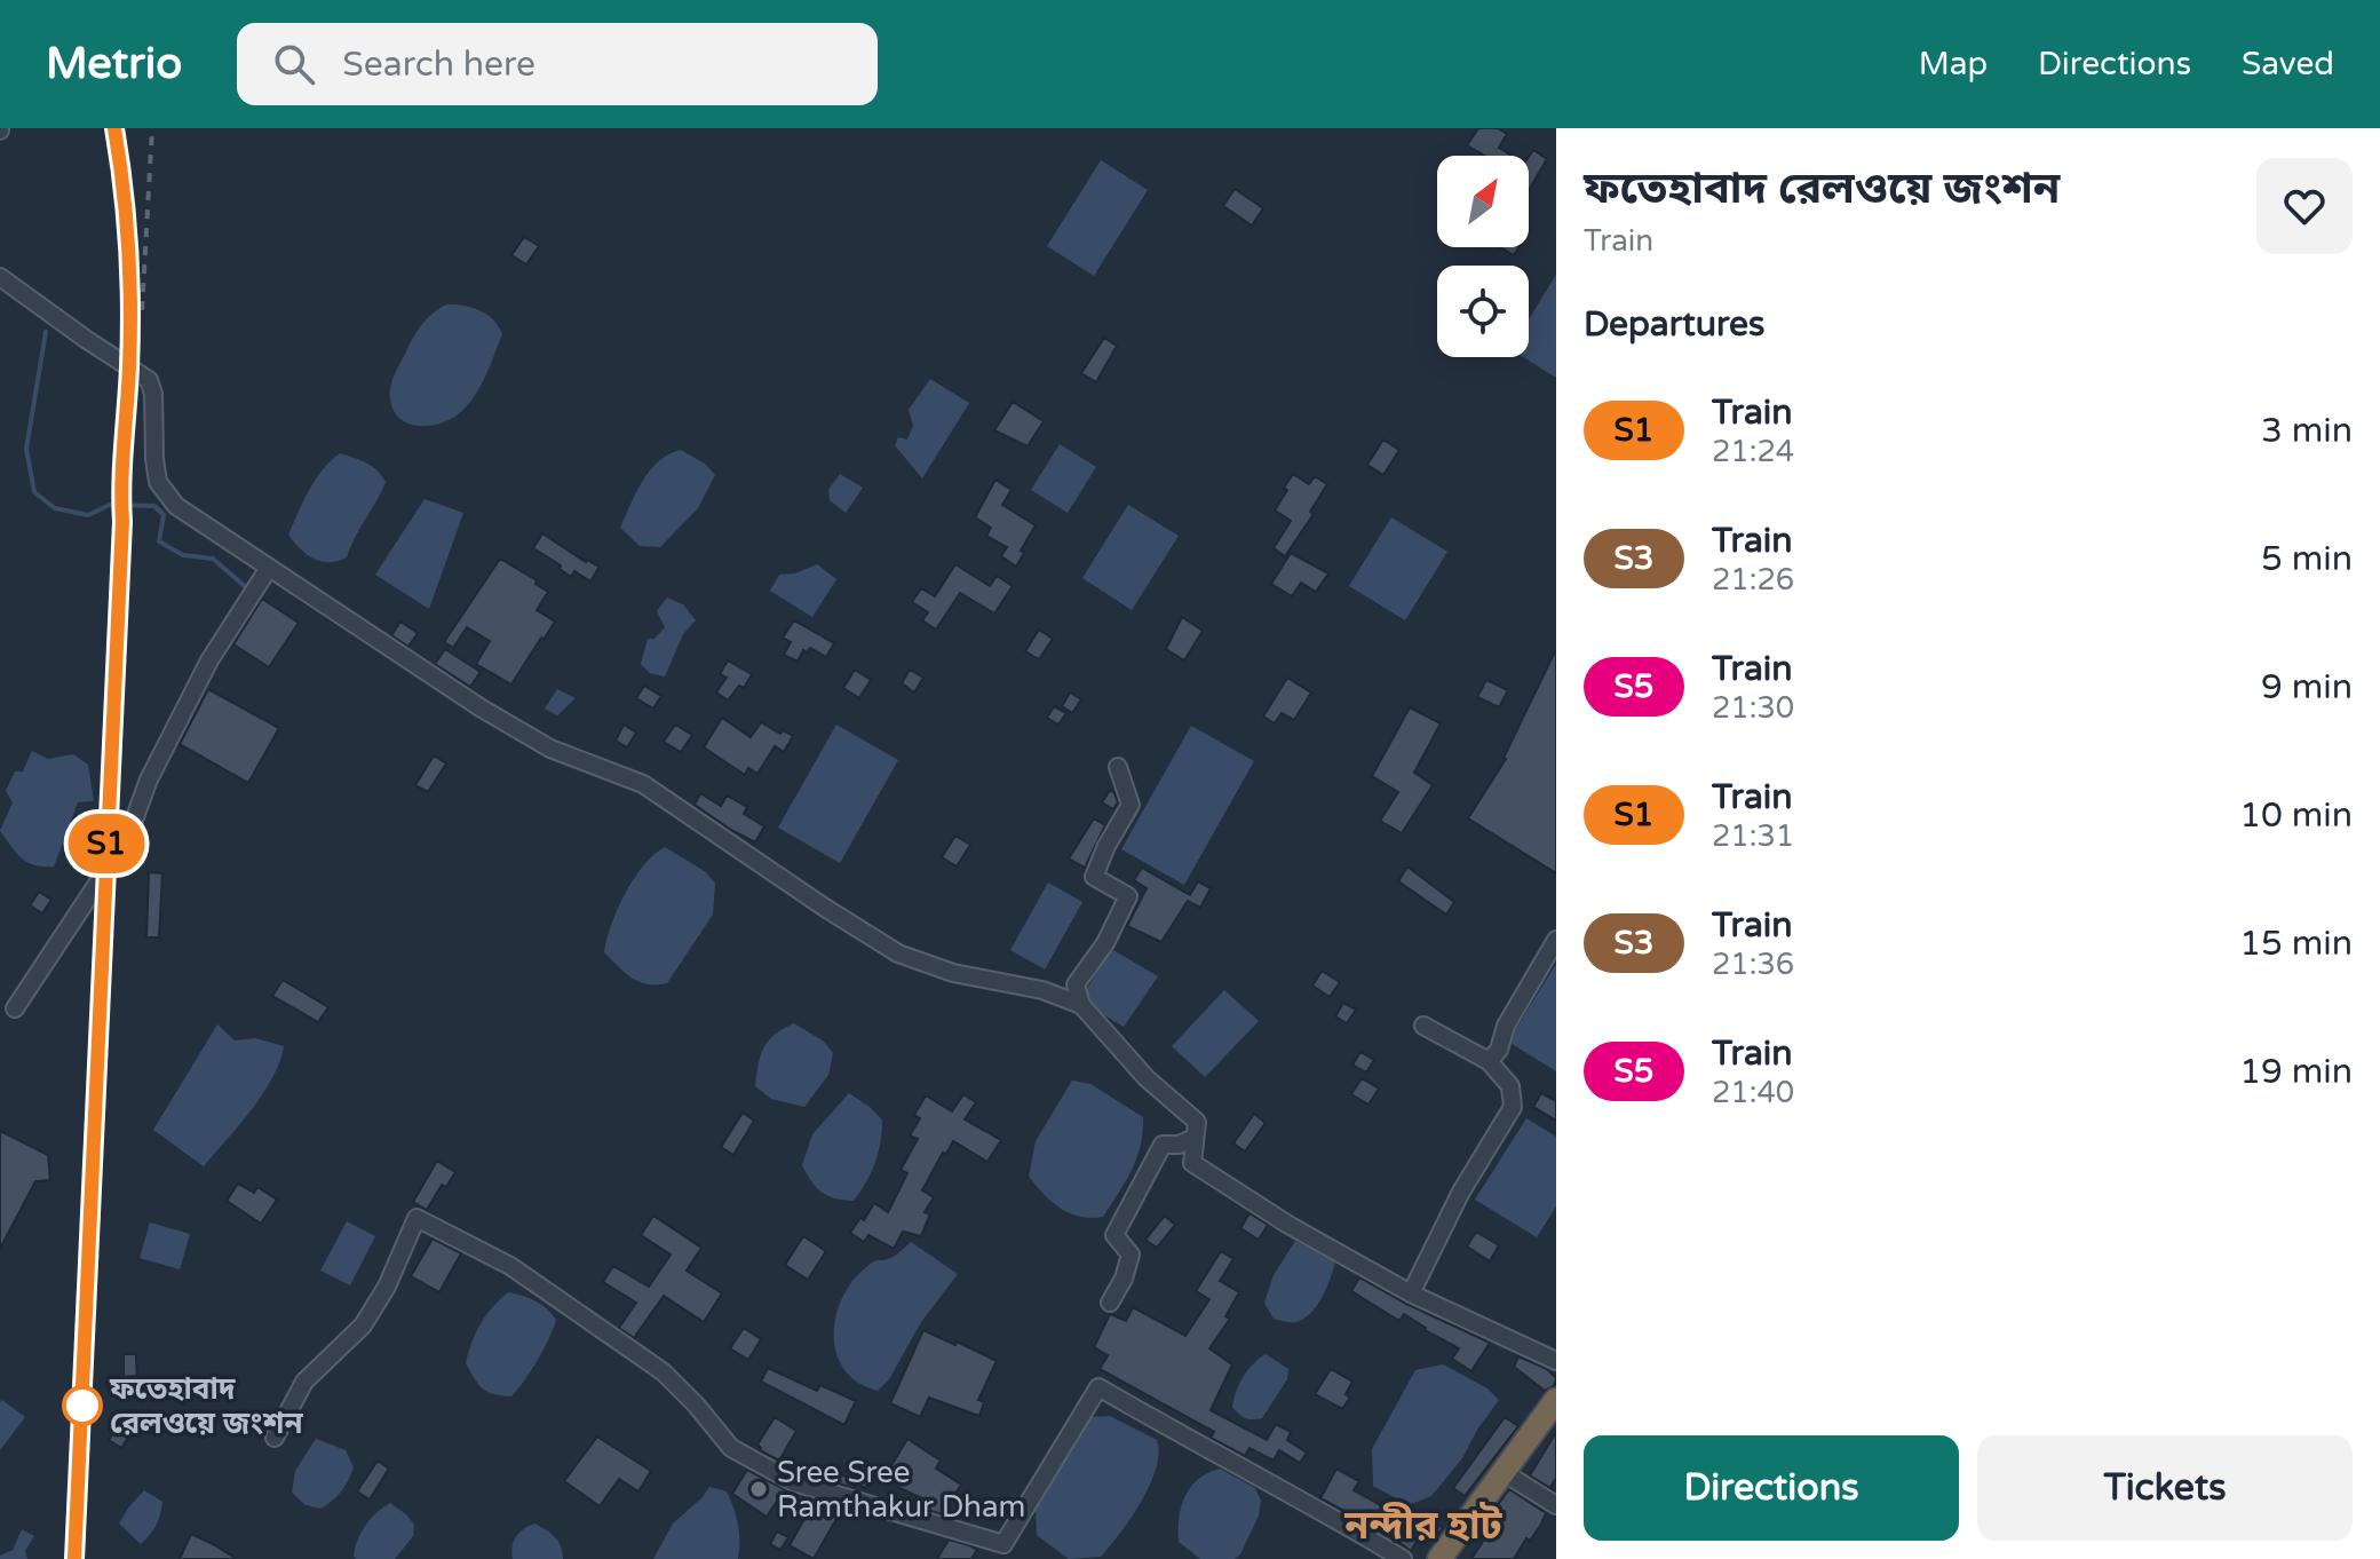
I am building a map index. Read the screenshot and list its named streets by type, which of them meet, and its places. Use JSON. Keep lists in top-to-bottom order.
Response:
{
  "districts": ["নন্দীর হাট"],
  "places": ["ফতেহাবাদ রেলওয়ে জংশন", "Sree Sree Ramthakur Dham"],
  "north": "top right",
  "page": {
    "header": "Metrio",
    "search": "Search here",
    "nav": ["Map", "Directions", "Saved"],
    "on_map": "S1",
    "heading": [
      ["ফতেহাবাদ রেলওয়ে জংশন", "Train"],
      "Departures"
    ],
    "list": [
      {
        "mark": "S1",
        "name": "Train",
        "note": "21:24",
        "value": "3 min"
      },
      {
        "mark": "S3",
        "name": "Train",
        "note": "21:26",
        "value": "5 min"
      },
      {
        "mark": "S5",
        "name": "Train",
        "note": "21:30",
        "value": "9 min"
      },
      {
        "mark": "S1",
        "name": "Train",
        "note": "21:31",
        "value": "10 min"
      },
      {
        "mark": "S3",
        "name": "Train",
        "note": "21:36",
        "value": "15 min"
      },
      {
        "mark": "S5",
        "name": "Train",
        "note": "21:40",
        "value": "19 min"
      }
    ],
    "buttons": ["Directions", "Tickets"]
  }
}
